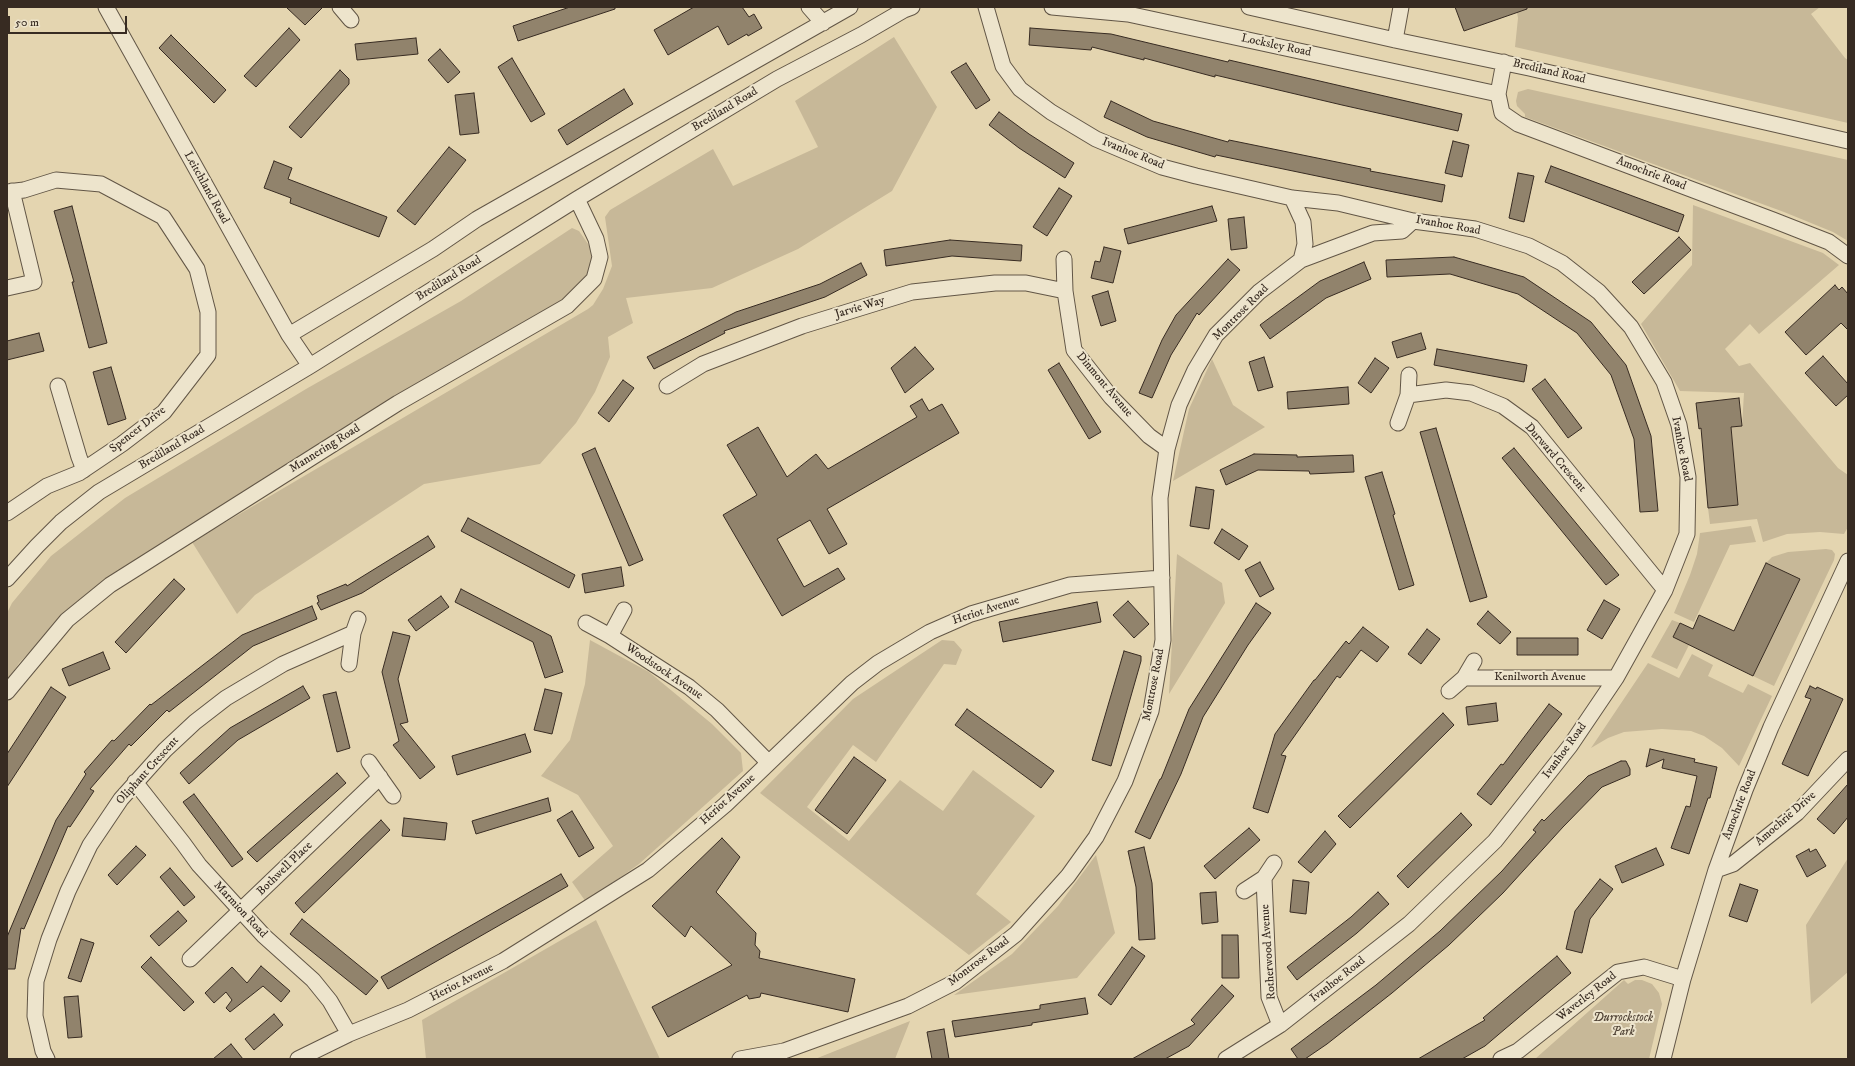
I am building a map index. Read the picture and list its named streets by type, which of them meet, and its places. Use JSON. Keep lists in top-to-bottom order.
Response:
{
  "streets": {
    "street": [
      "Locksley Road",
      "Brediland Road",
      "Ivanhoe Road",
      "Amochrie Road",
      "Leitchland Road",
      "Jarvie Way",
      "Montrose Road",
      "Dinmont Avenue",
      "Spencer Drive",
      "Mannering Road",
      "Durward Crescent",
      "Heriot Avenue",
      "Woodstock Avenue",
      "Kenilworth Avenue",
      "Oliphant Crescent",
      "Amochrie Drive",
      "Bothwell Place",
      "Marmion Road",
      "Rotherwood Avenue",
      "Waverley Road"
    ]
  },
  "crossings": [
    ["Locksley Road", "Amochrie Road"],
    ["Brediland Road", "Amochrie Road"],
    ["Brediland Road", "Leitchland Road"],
    ["Brediland Road", "Mannering Road"],
    ["Ivanhoe Road", "Montrose Road"],
    ["Ivanhoe Road", "Durward Crescent"],
    ["Ivanhoe Road", "Kenilworth Avenue"],
    ["Ivanhoe Road", "Rotherwood Avenue"],
    ["Amochrie Road", "Amochrie Drive"],
    ["Amochrie Road", "Waverley Road"],
    ["Jarvie Way", "Dinmont Avenue"],
    ["Montrose Road", "Dinmont Avenue"],
    ["Montrose Road", "Heriot Avenue"],
    ["Heriot Avenue", "Woodstock Avenue"],
    ["Heriot Avenue", "Marmion Road"],
    ["Oliphant Crescent", "Marmion Road"],
    ["Bothwell Place", "Marmion Road"]
  ],
  "parks": ["Durrockstock Park"],
  "scale_bar": "50 m"
}
